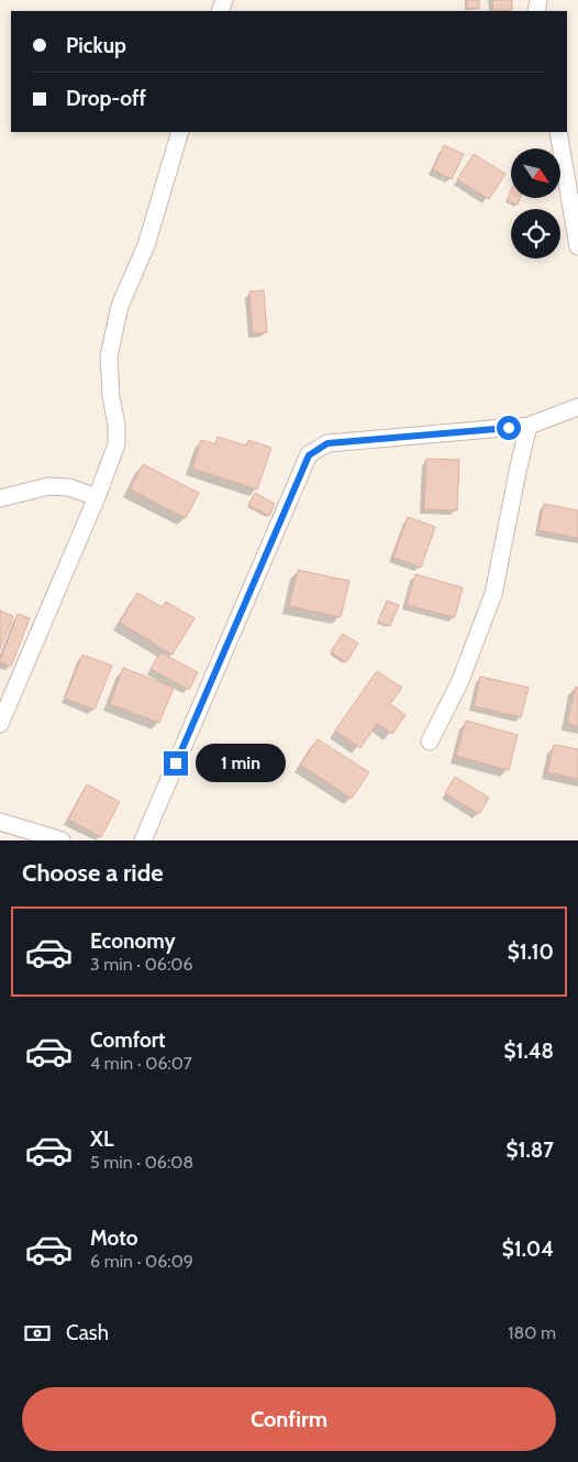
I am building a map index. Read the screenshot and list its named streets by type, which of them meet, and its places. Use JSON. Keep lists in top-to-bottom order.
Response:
{
  "north": "bottom right",
  "page": {
    "banner": ["Pickup", "Drop-off"],
    "bubble": "1 min",
    "heading": "Choose a ride",
    "list": [
      {
        "name": "Economy",
        "note": "3 min · 06:06",
        "value": "$1.10"
      },
      {
        "name": "Comfort",
        "note": "4 min · 06:07",
        "value": "$1.48"
      },
      {
        "name": "XL",
        "note": "5 min · 06:08",
        "value": "$1.87"
      },
      {
        "name": "Moto",
        "note": "6 min · 06:09",
        "value": "$1.04"
      }
    ],
    "pay": ["Cash", "180 m"],
    "buttons": "Confirm"
  }
}
